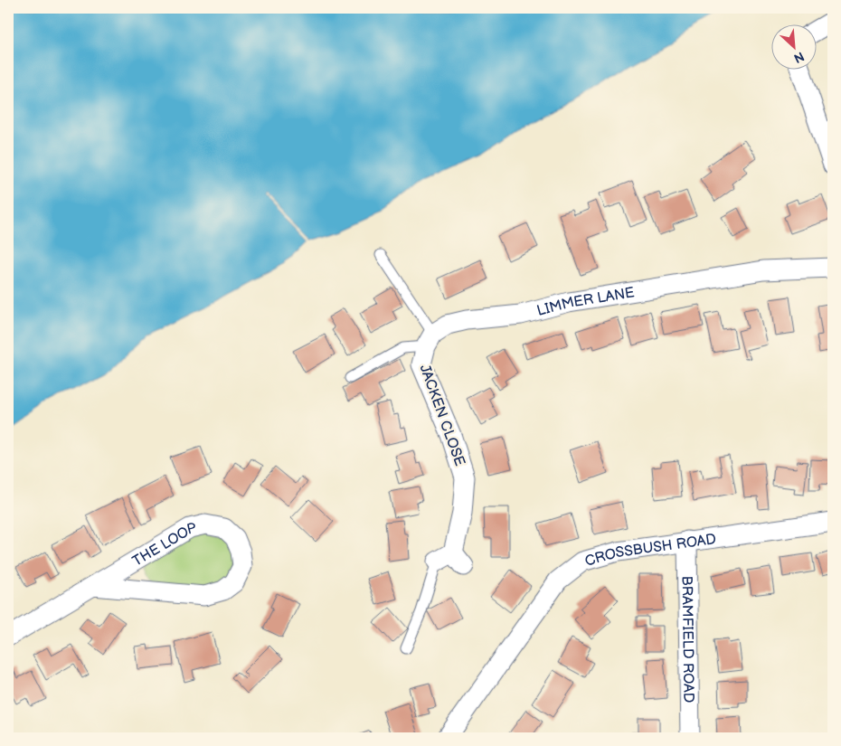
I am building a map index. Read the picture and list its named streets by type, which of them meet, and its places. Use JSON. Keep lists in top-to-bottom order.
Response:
{
  "streets": {
    "street": [
      "LIMMER LANE",
      "JACKEN CLOSE",
      "THE LOOP",
      "CROSSBUSH ROAD",
      "BRAMFIELD ROAD"
    ]
  },
  "crossings": [
    ["LIMMER LANE", "JACKEN CLOSE"],
    ["CROSSBUSH ROAD", "BRAMFIELD ROAD"]
  ],
  "north": "bottom right"
}
